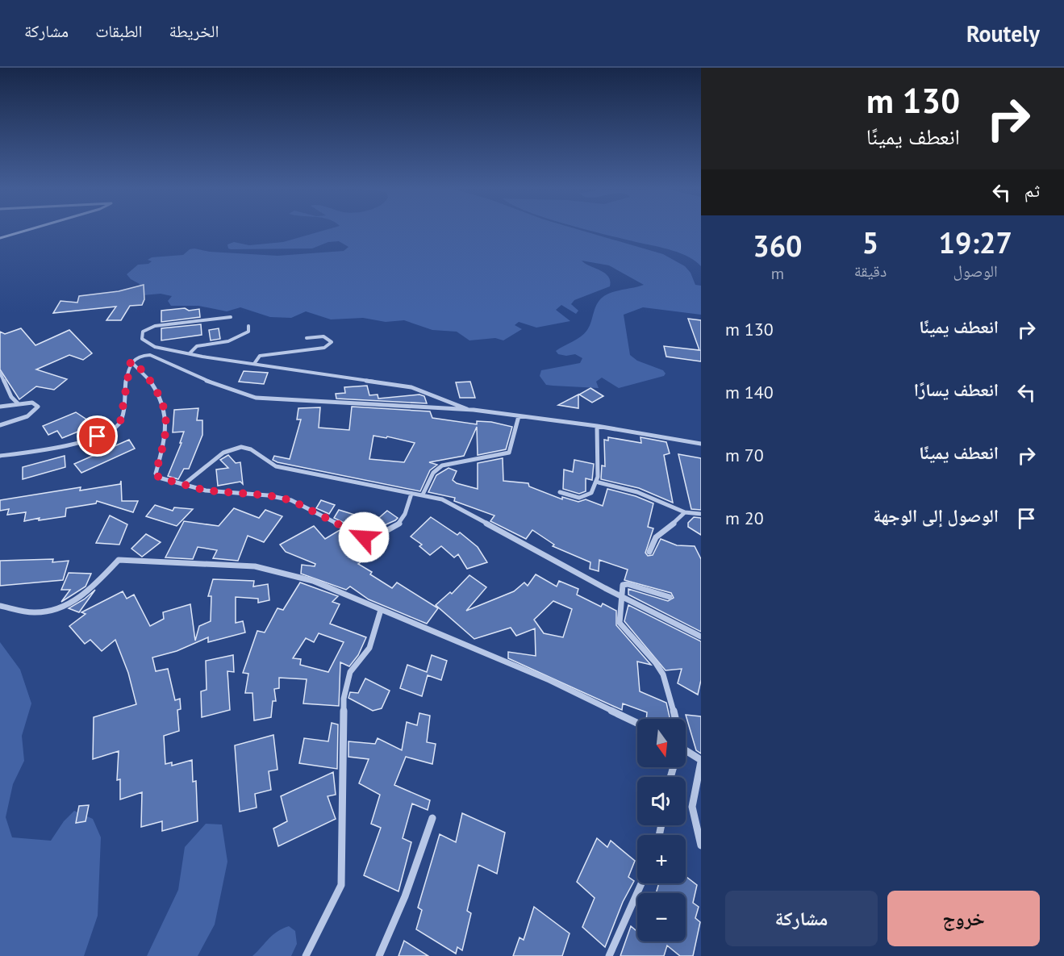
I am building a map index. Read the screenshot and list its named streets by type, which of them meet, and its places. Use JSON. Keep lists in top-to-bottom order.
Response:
{
  "north": "bottom",
  "page": {
    "header": "Routely",
    "nav": ["الخريطة", "الطبقات", "مشاركة"],
    "turn": ["130 m", "انعطف يمينًا"],
    "then": "ثم",
    "eta": [
      "19:27",
      "الوصول",
      "5",
      "دقيقة",
      "360",
      "m"
    ],
    "list": [
      {
        "name": "انعطف يمينًا",
        "value": "130 m"
      },
      {
        "name": "انعطف يسارًا",
        "value": "140 m"
      },
      {
        "name": "انعطف يمينًا",
        "value": "70 m"
      },
      {
        "name": "الوصول إلى الوجهة",
        "value": "20 m"
      }
    ],
    "map_buttons": ["+", "−"],
    "buttons": ["خروج", "مشاركة"]
  }
}
